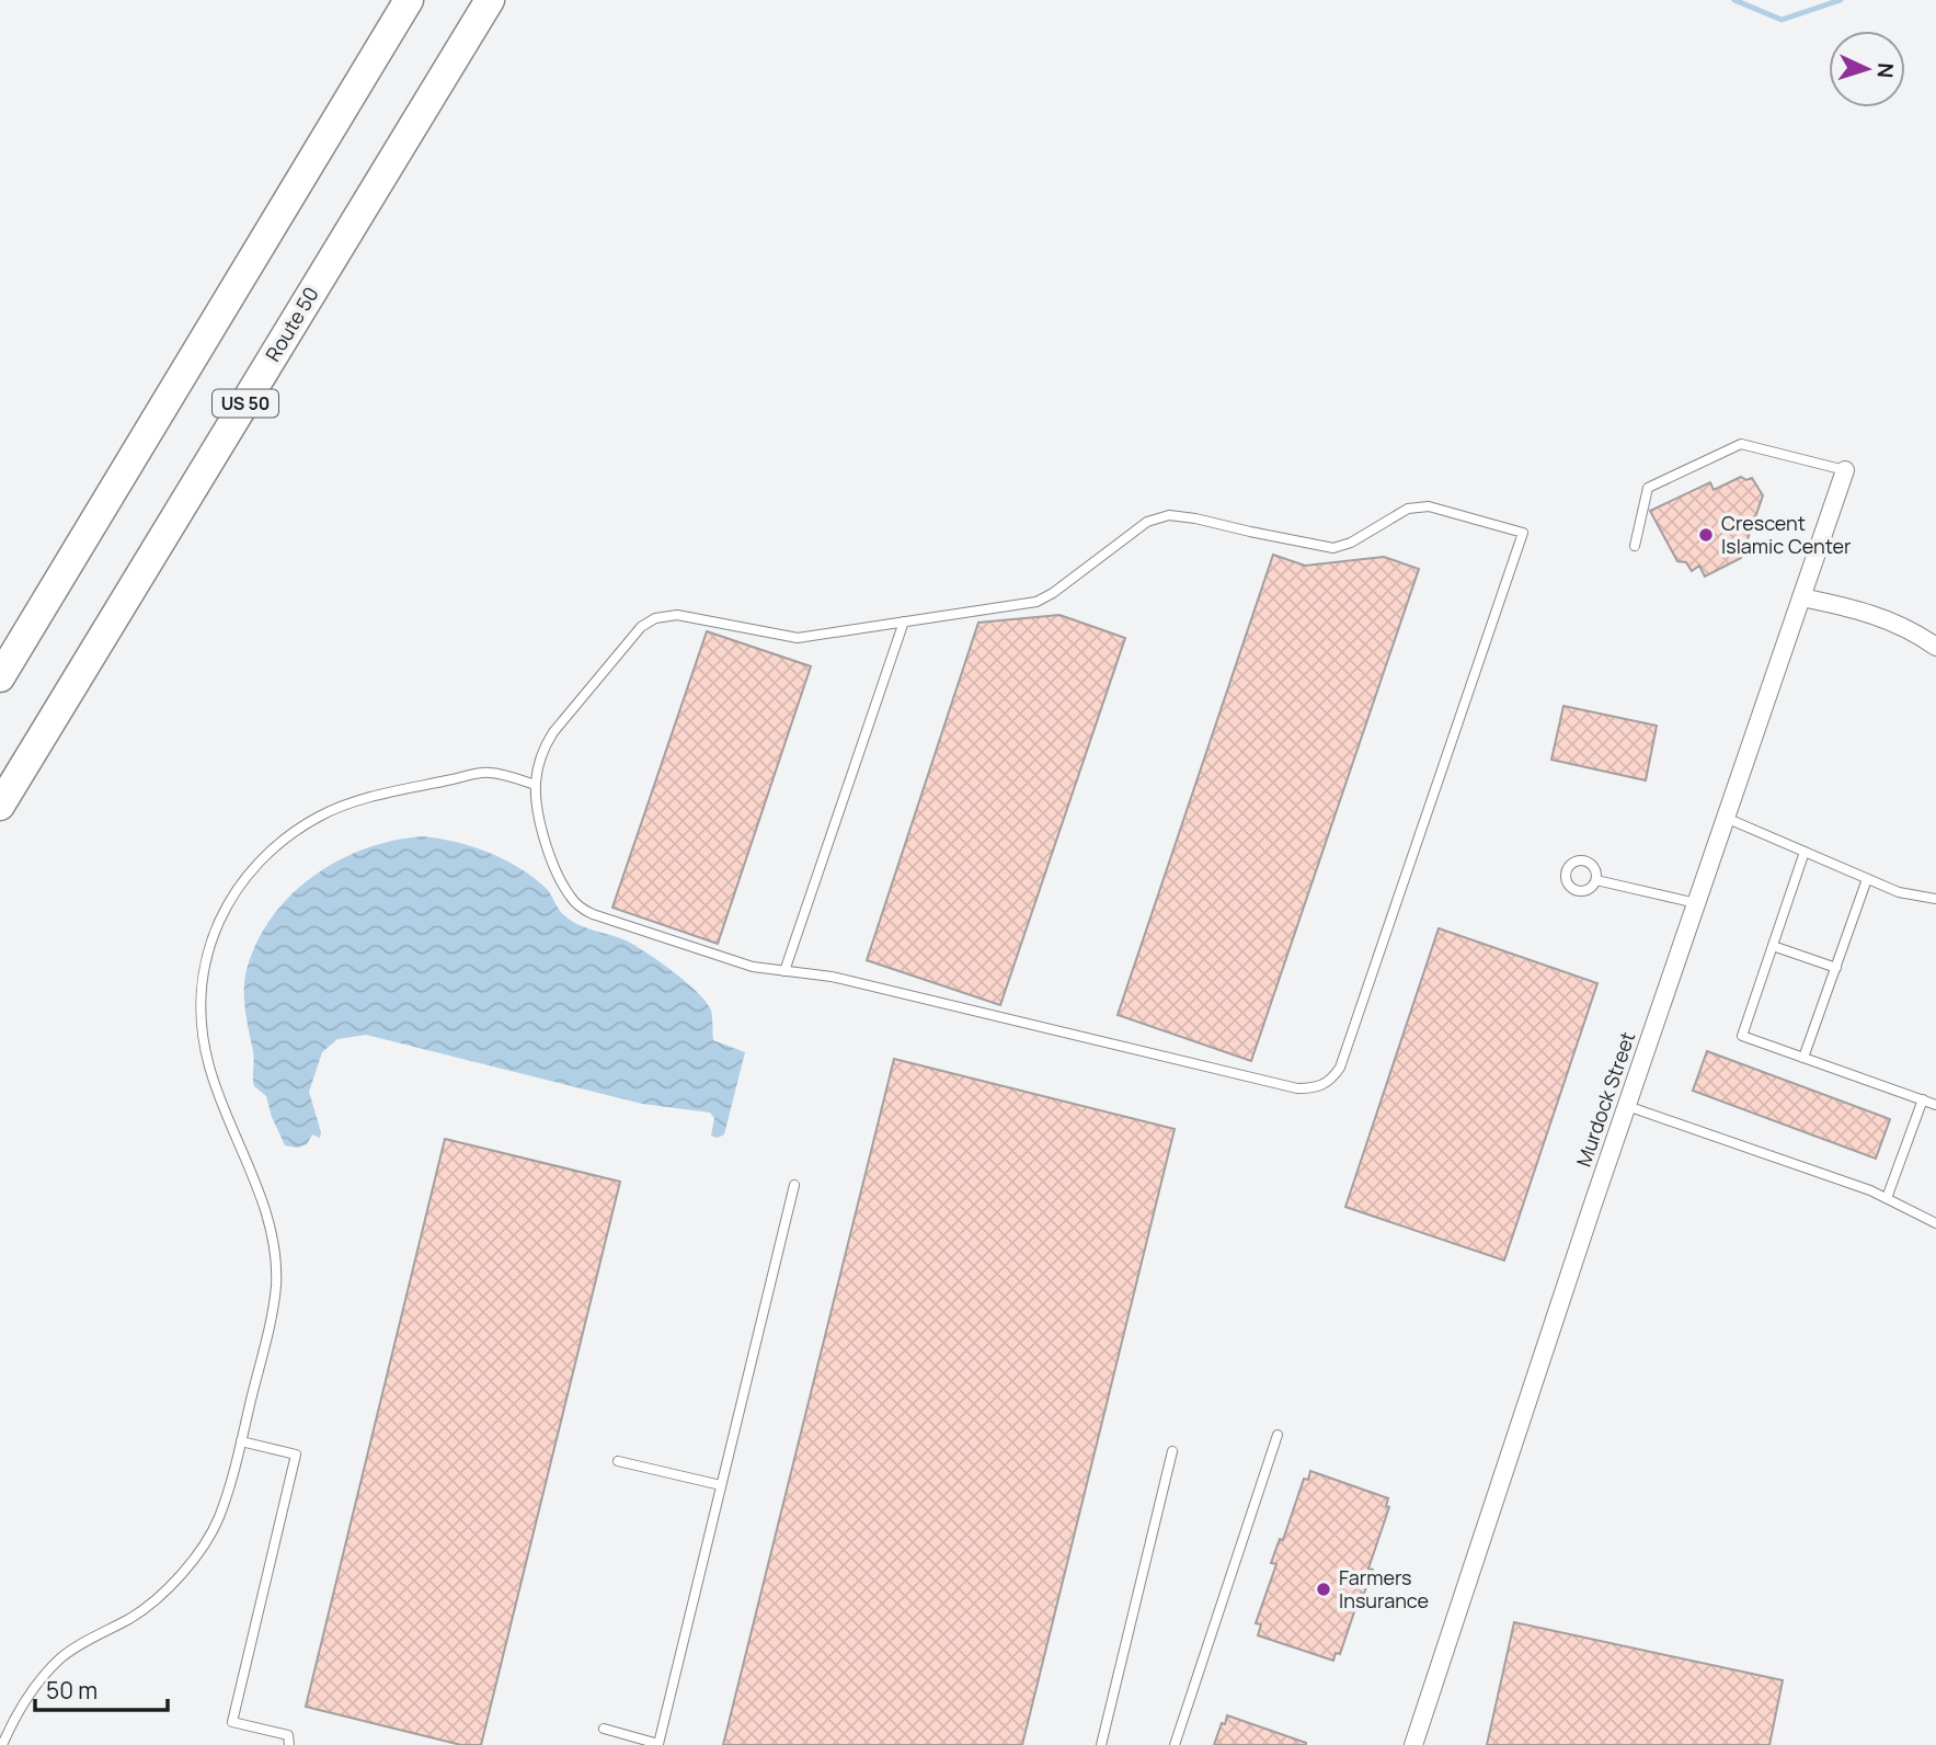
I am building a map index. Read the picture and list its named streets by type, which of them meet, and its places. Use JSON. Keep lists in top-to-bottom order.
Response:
{
  "streets": {
    "highway": ["Route 50", "US 50"],
    "street": ["Murdock Street"]
  },
  "places": ["Crescent Islamic Center", "Farmers Insurance"],
  "scale_bar": "50 m",
  "north": "right"
}
